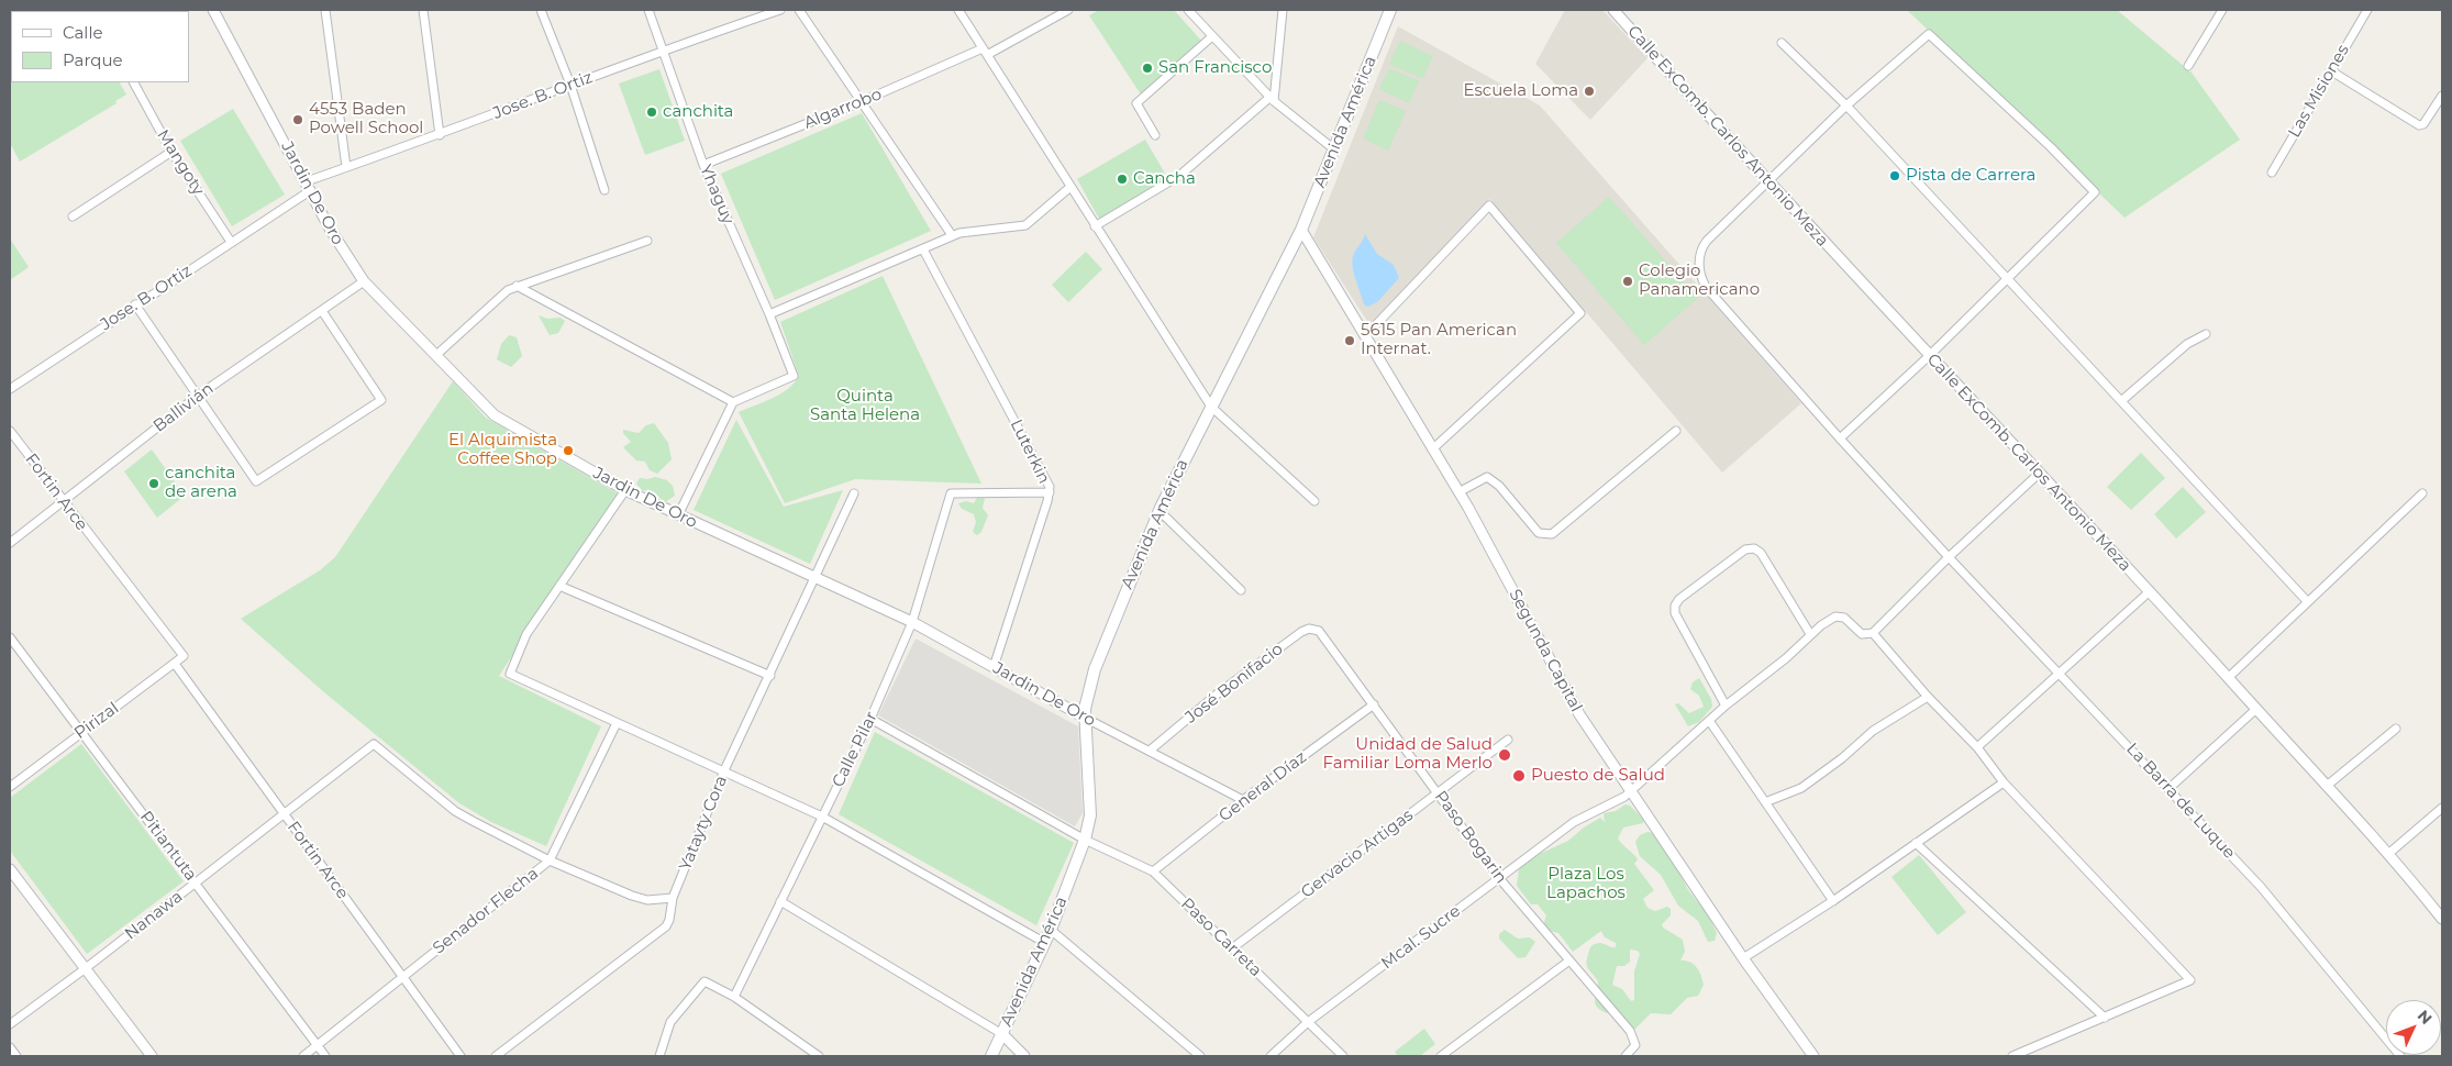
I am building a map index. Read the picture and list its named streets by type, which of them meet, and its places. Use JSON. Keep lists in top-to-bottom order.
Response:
{
  "streets": {
    "main road": ["Avenida América"],
    "street": [
      "Las Misiones",
      "Jose. B. Ortiz",
      "Algarrobo",
      "Calle ExComb. Carlos Antonio Meza",
      "Mangoty",
      "Jardin De Oro",
      "Yhaguy",
      "Ballivián",
      "Luterkin",
      "Fortin Arce",
      "Segunda Capital",
      "José Bonifacio",
      "Pirizal",
      "Calle Pilar",
      "General Díaz",
      "La Barra de Luque",
      "Yatayty Cora",
      "Paso Bogarin",
      "Pitiantuta",
      "Gervacio Artigas",
      "Senador Flecha",
      "Nanawa",
      "Paso Carreta",
      "Mcal. Sucre"
    ]
  },
  "crossings": [
    ["Jose. B. Ortiz", "Mangoty"],
    ["Jose. B. Ortiz", "Jardin De Oro"],
    ["Jose. B. Ortiz", "Yhaguy"],
    ["Algarrobo", "Yhaguy"],
    ["Avenida América", "Jardin De Oro"],
    ["Avenida América", "Segunda Capital"],
    ["Avenida América", "Paso Carreta"],
    ["Calle ExComb. Carlos Antonio Meza", "La Barra de Luque"],
    ["Jardin De Oro", "Ballivián"],
    ["Jardin De Oro", "Luterkin"],
    ["Jardin De Oro", "José Bonifacio"],
    ["Jardin De Oro", "Calle Pilar"],
    ["Jardin De Oro", "General Díaz"],
    ["Jardin De Oro", "Yatayty Cora"],
    ["Ballivián", "Fortin Arce"],
    ["Luterkin", "Calle Pilar"],
    ["Fortin Arce", "Pirizal"],
    ["Fortin Arce", "Senador Flecha"],
    ["Fortin Arce", "Nanawa"],
    ["Segunda Capital", "Mcal. Sucre"],
    ["José Bonifacio", "Paso Bogarin"],
    ["Pirizal", "Pitiantuta"],
    ["Calle Pilar", "Paso Carreta"],
    ["General Díaz", "Paso Bogarin"],
    ["General Díaz", "Paso Carreta"],
    ["Paso Bogarin", "Gervacio Artigas"],
    ["Paso Bogarin", "Mcal. Sucre"],
    ["Pitiantuta", "Senador Flecha"],
    ["Pitiantuta", "Nanawa"],
    ["Gervacio Artigas", "Paso Carreta"],
    ["Senador Flecha", "Nanawa"],
    ["Paso Carreta", "Mcal. Sucre"]
  ],
  "parks": ["Quinta Santa Helena", "Plaza Los Lapachos"],
  "places": [
    "San Francisco",
    "Escuela Loma",
    "canchita",
    "4553 Baden Powell School",
    "Pista de Carrera",
    "Cancha",
    "Colegio Panamericano",
    "5615 Pan American Internat.",
    "El Alquimista Coffee Shop",
    "canchita de arena",
    "Unidad de Salud Familiar Loma Merlo",
    "Puesto de Salud"
  ],
  "legend": ["Calle", "Parque"],
  "north": "top right"
}
